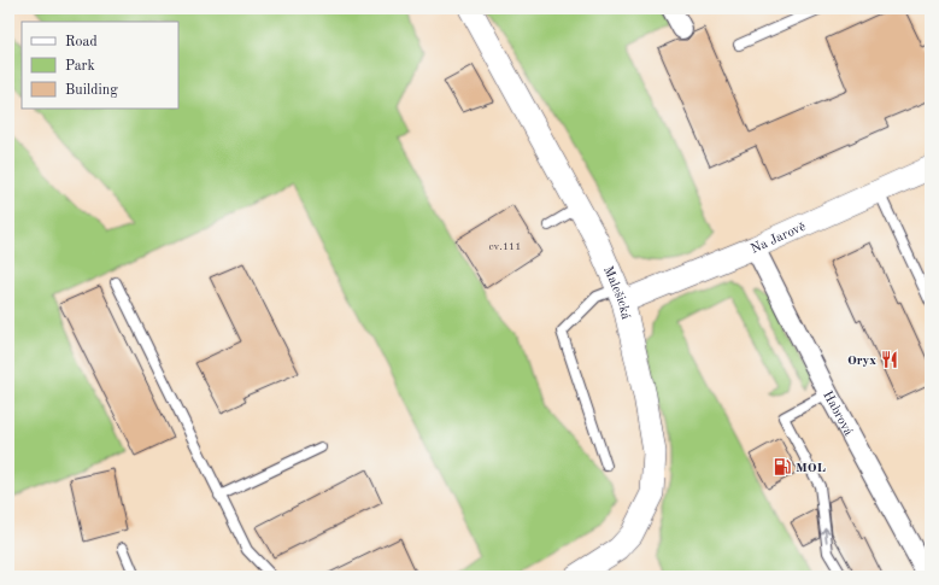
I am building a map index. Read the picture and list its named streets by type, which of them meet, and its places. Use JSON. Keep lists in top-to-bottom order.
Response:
{
  "streets": {
    "street": ["Na Jarově", "Malešická", "Habrová"]
  },
  "crossings": [
    ["Na Jarově", "Malešická"],
    ["Na Jarově", "Habrová"]
  ],
  "places": {
    "restaurant": ["Oryx"],
    "fuel station": ["MOL"]
  },
  "house_numbers": ["ev.111"],
  "legend": ["Road", "Park", "Building"]
}
